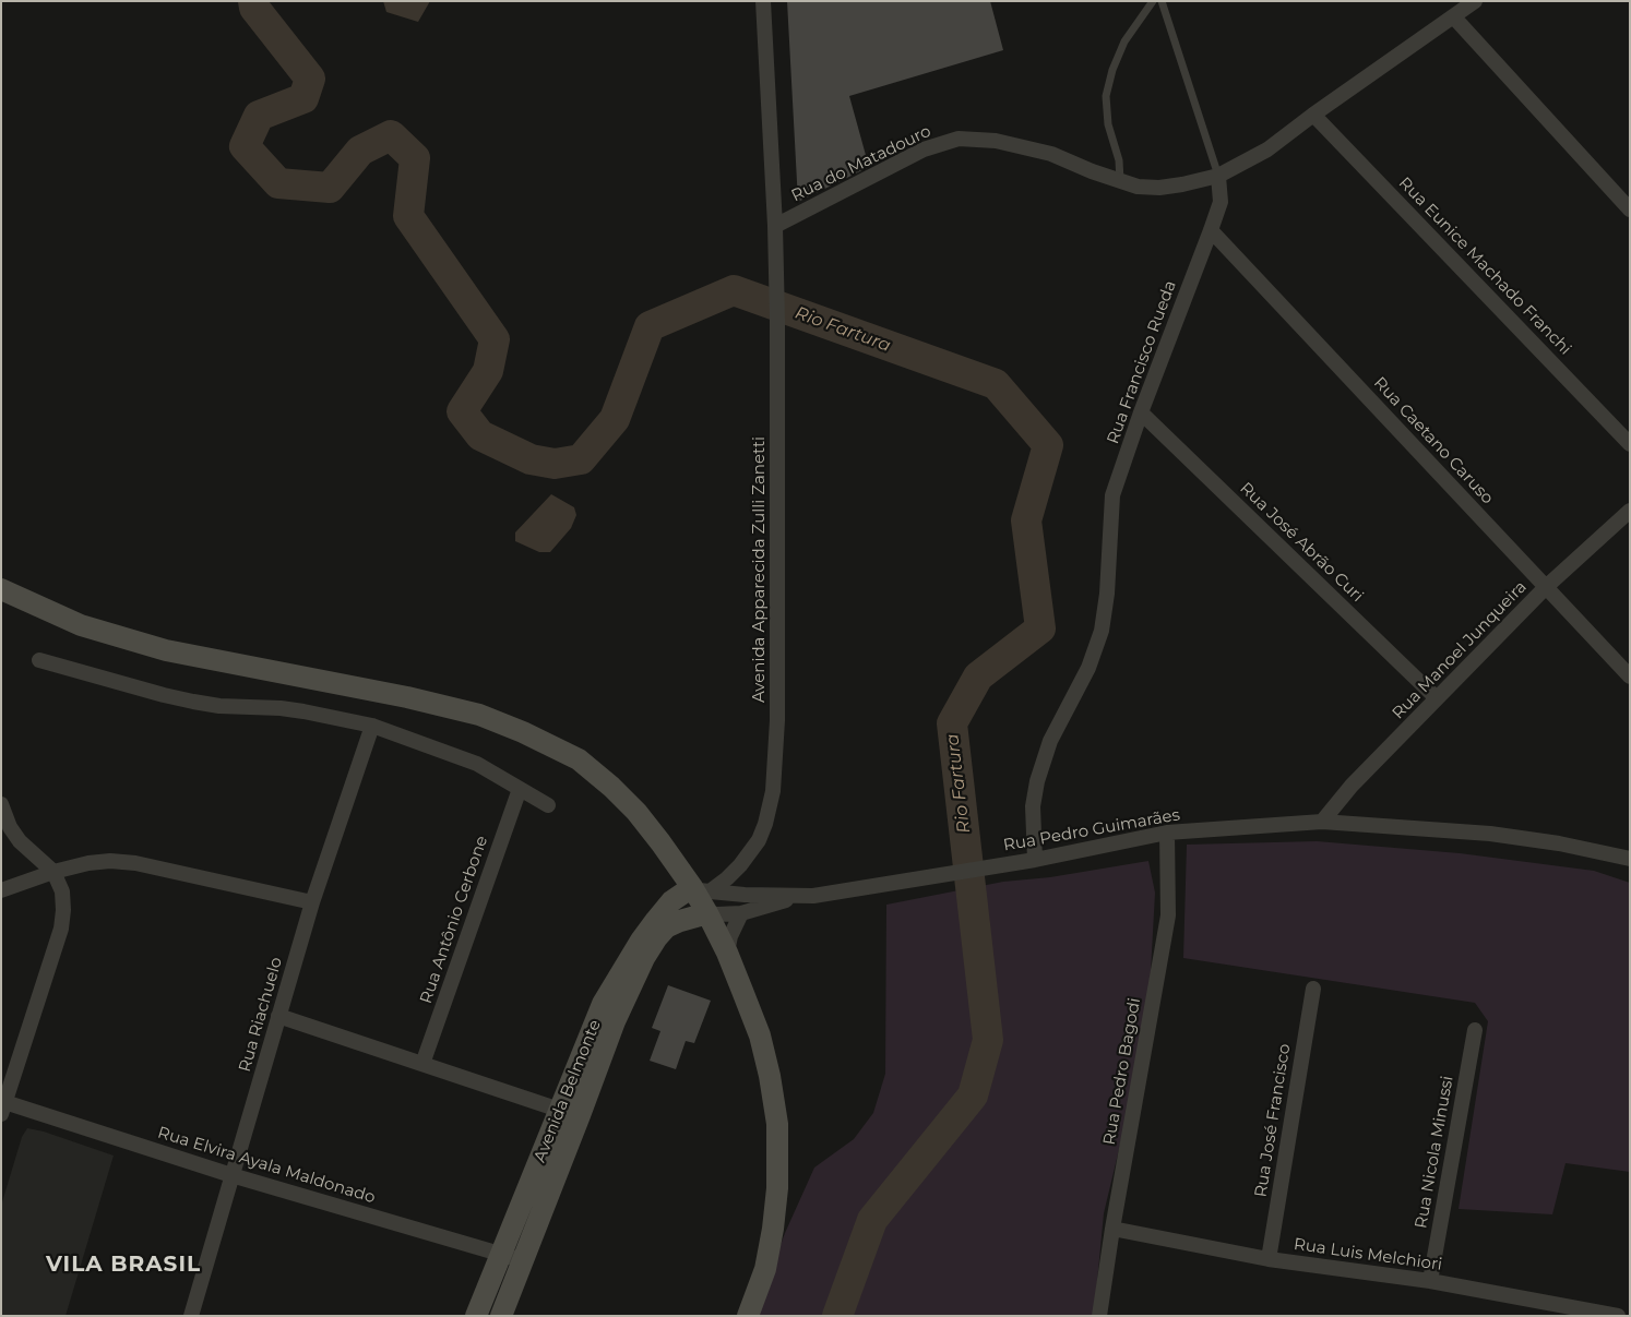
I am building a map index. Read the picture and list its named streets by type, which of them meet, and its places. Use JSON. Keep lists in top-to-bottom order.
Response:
{
  "streets": {
    "main road": ["Avenida Belmonte"],
    "street": [
      "Rua do Matadouro",
      "Rua Eunice Machado Franchi",
      "Rua Francisco Rueda",
      "Rua Caetano Caruso",
      "Rua José Abrão Curi",
      "Avenida Apparecida Zulli Zanetti",
      "Rua Manoel Junqueira",
      "Rua Pedro Guimarães",
      "Rua Antônio Cerbone",
      "Rua Riachuelo",
      "Rua Pedro Bagodi",
      "Rua José Francisco",
      "Rua Nicola Minussi",
      "Rua Elvira Ayala Maldonado",
      "Rua Luis Melchiori"
    ]
  },
  "crossings": [
    ["Rua do Matadouro", "Rua Francisco Rueda"],
    ["Rua do Matadouro", "Avenida Apparecida Zulli Zanetti"],
    ["Rua Francisco Rueda", "Rua Caetano Caruso"],
    ["Rua Francisco Rueda", "Rua José Abrão Curi"],
    ["Rua Francisco Rueda", "Rua Pedro Guimarães"],
    ["Rua Caetano Caruso", "Rua Manoel Junqueira"],
    ["Rua José Abrão Curi", "Rua Manoel Junqueira"],
    ["Avenida Apparecida Zulli Zanetti", "Rua Pedro Guimarães"],
    ["Avenida Apparecida Zulli Zanetti", "Avenida Belmonte"],
    ["Rua Manoel Junqueira", "Rua Pedro Guimarães"],
    ["Rua Pedro Guimarães", "Rua Pedro Bagodi"],
    ["Rua Pedro Guimarães", "Avenida Belmonte"],
    ["Rua Riachuelo", "Rua Elvira Ayala Maldonado"],
    ["Rua Pedro Bagodi", "Rua Luis Melchiori"],
    ["Avenida Belmonte", "Rua Elvira Ayala Maldonado"],
    ["Rua José Francisco", "Rua Luis Melchiori"],
    ["Rua Nicola Minussi", "Rua Luis Melchiori"]
  ],
  "districts": ["VILA BRASIL"],
  "water": ["Rio Fartura"]
}
